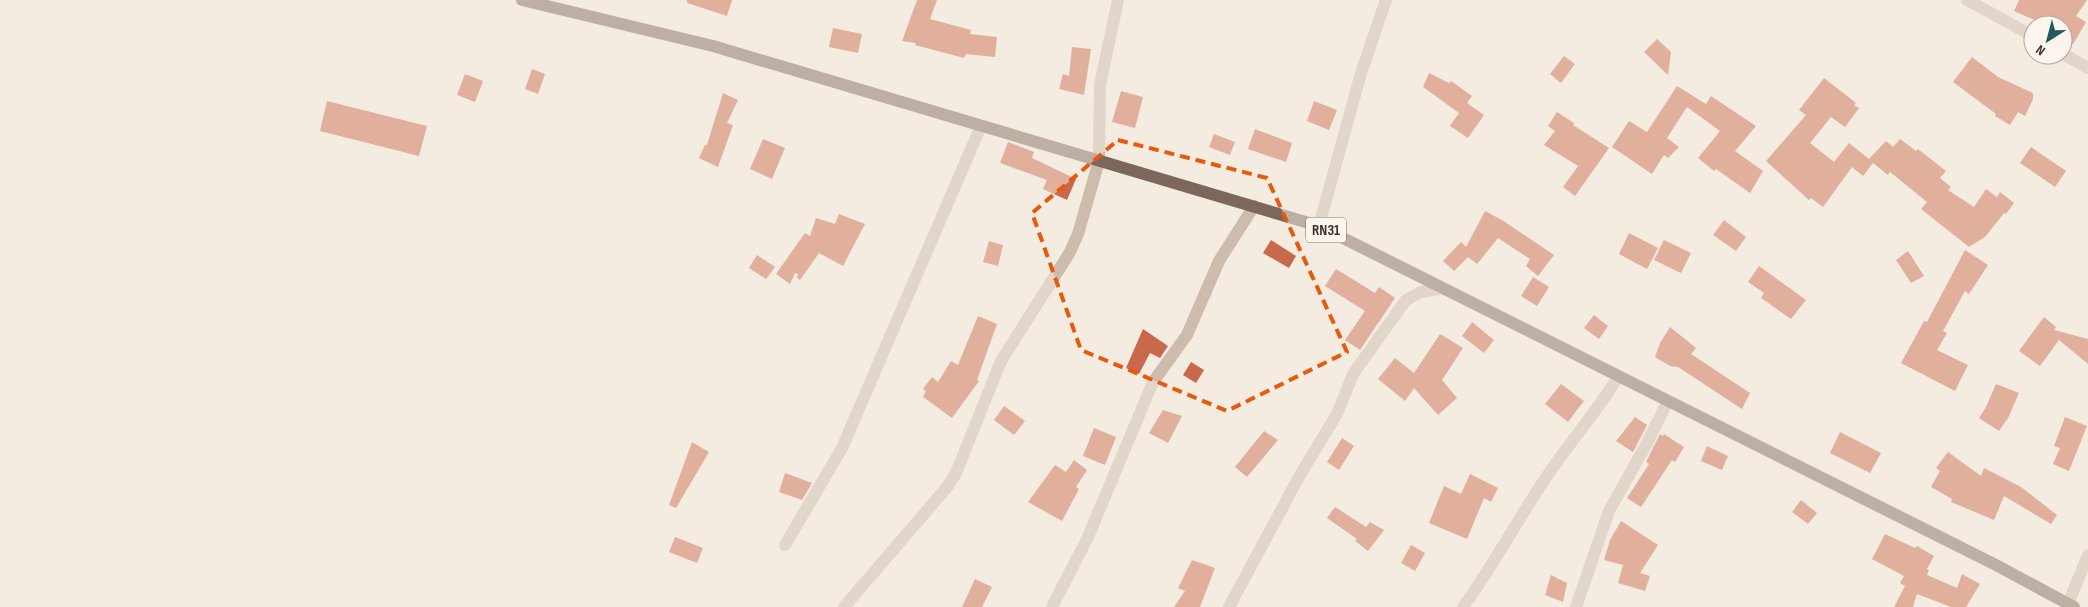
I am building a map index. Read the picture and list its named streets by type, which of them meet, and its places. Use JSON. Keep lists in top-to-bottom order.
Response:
{
  "streets": {
    "main road": ["RN31"]
  },
  "north": "bottom left"
}
